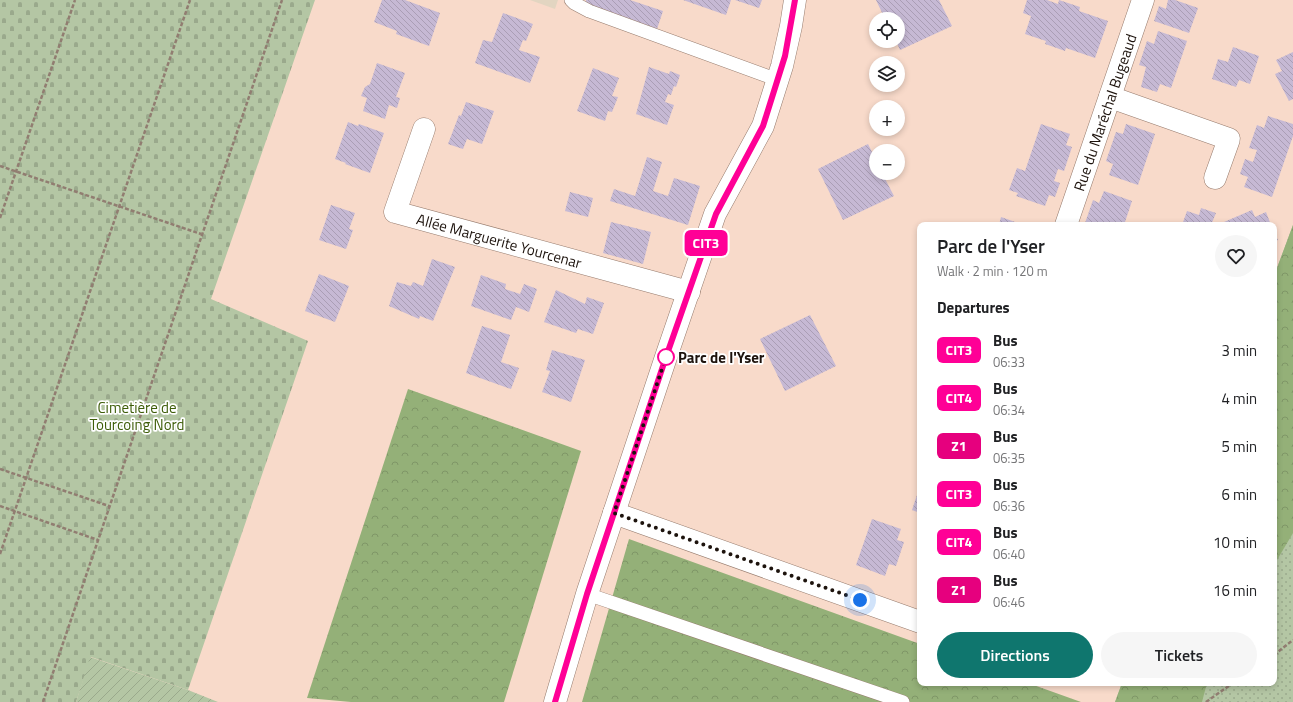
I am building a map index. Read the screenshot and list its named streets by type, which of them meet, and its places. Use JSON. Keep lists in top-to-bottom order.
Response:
{
  "streets": {
    "street": ["Rue du Maréchal Bugeaud", "Allée Marguerite Yourcenar"]
  },
  "parks": ["Cimetière de Tourcoing Nord"],
  "places": ["Parc de l'Yser"],
  "lines": ["bus line CIT3"],
  "page": {
    "on_map": "CIT3",
    "map_buttons": ["+", "−"],
    "heading": [
      ["Parc de l'Yser", "Walk · 2 min · 120 m"],
      "Departures"
    ],
    "list": [
      {
        "mark": "CIT3",
        "name": "Bus",
        "note": "06:33",
        "value": "3 min"
      },
      {
        "mark": "CIT4",
        "name": "Bus",
        "note": "06:34",
        "value": "4 min"
      },
      {
        "mark": "Z1",
        "name": "Bus",
        "note": "06:35",
        "value": "5 min"
      },
      {
        "mark": "CIT3",
        "name": "Bus",
        "note": "06:36",
        "value": "6 min"
      },
      {
        "mark": "CIT4",
        "name": "Bus",
        "note": "06:40",
        "value": "10 min"
      },
      {
        "mark": "Z1",
        "name": "Bus",
        "note": "06:46",
        "value": "16 min"
      }
    ],
    "buttons": ["Directions", "Tickets"]
  }
}
